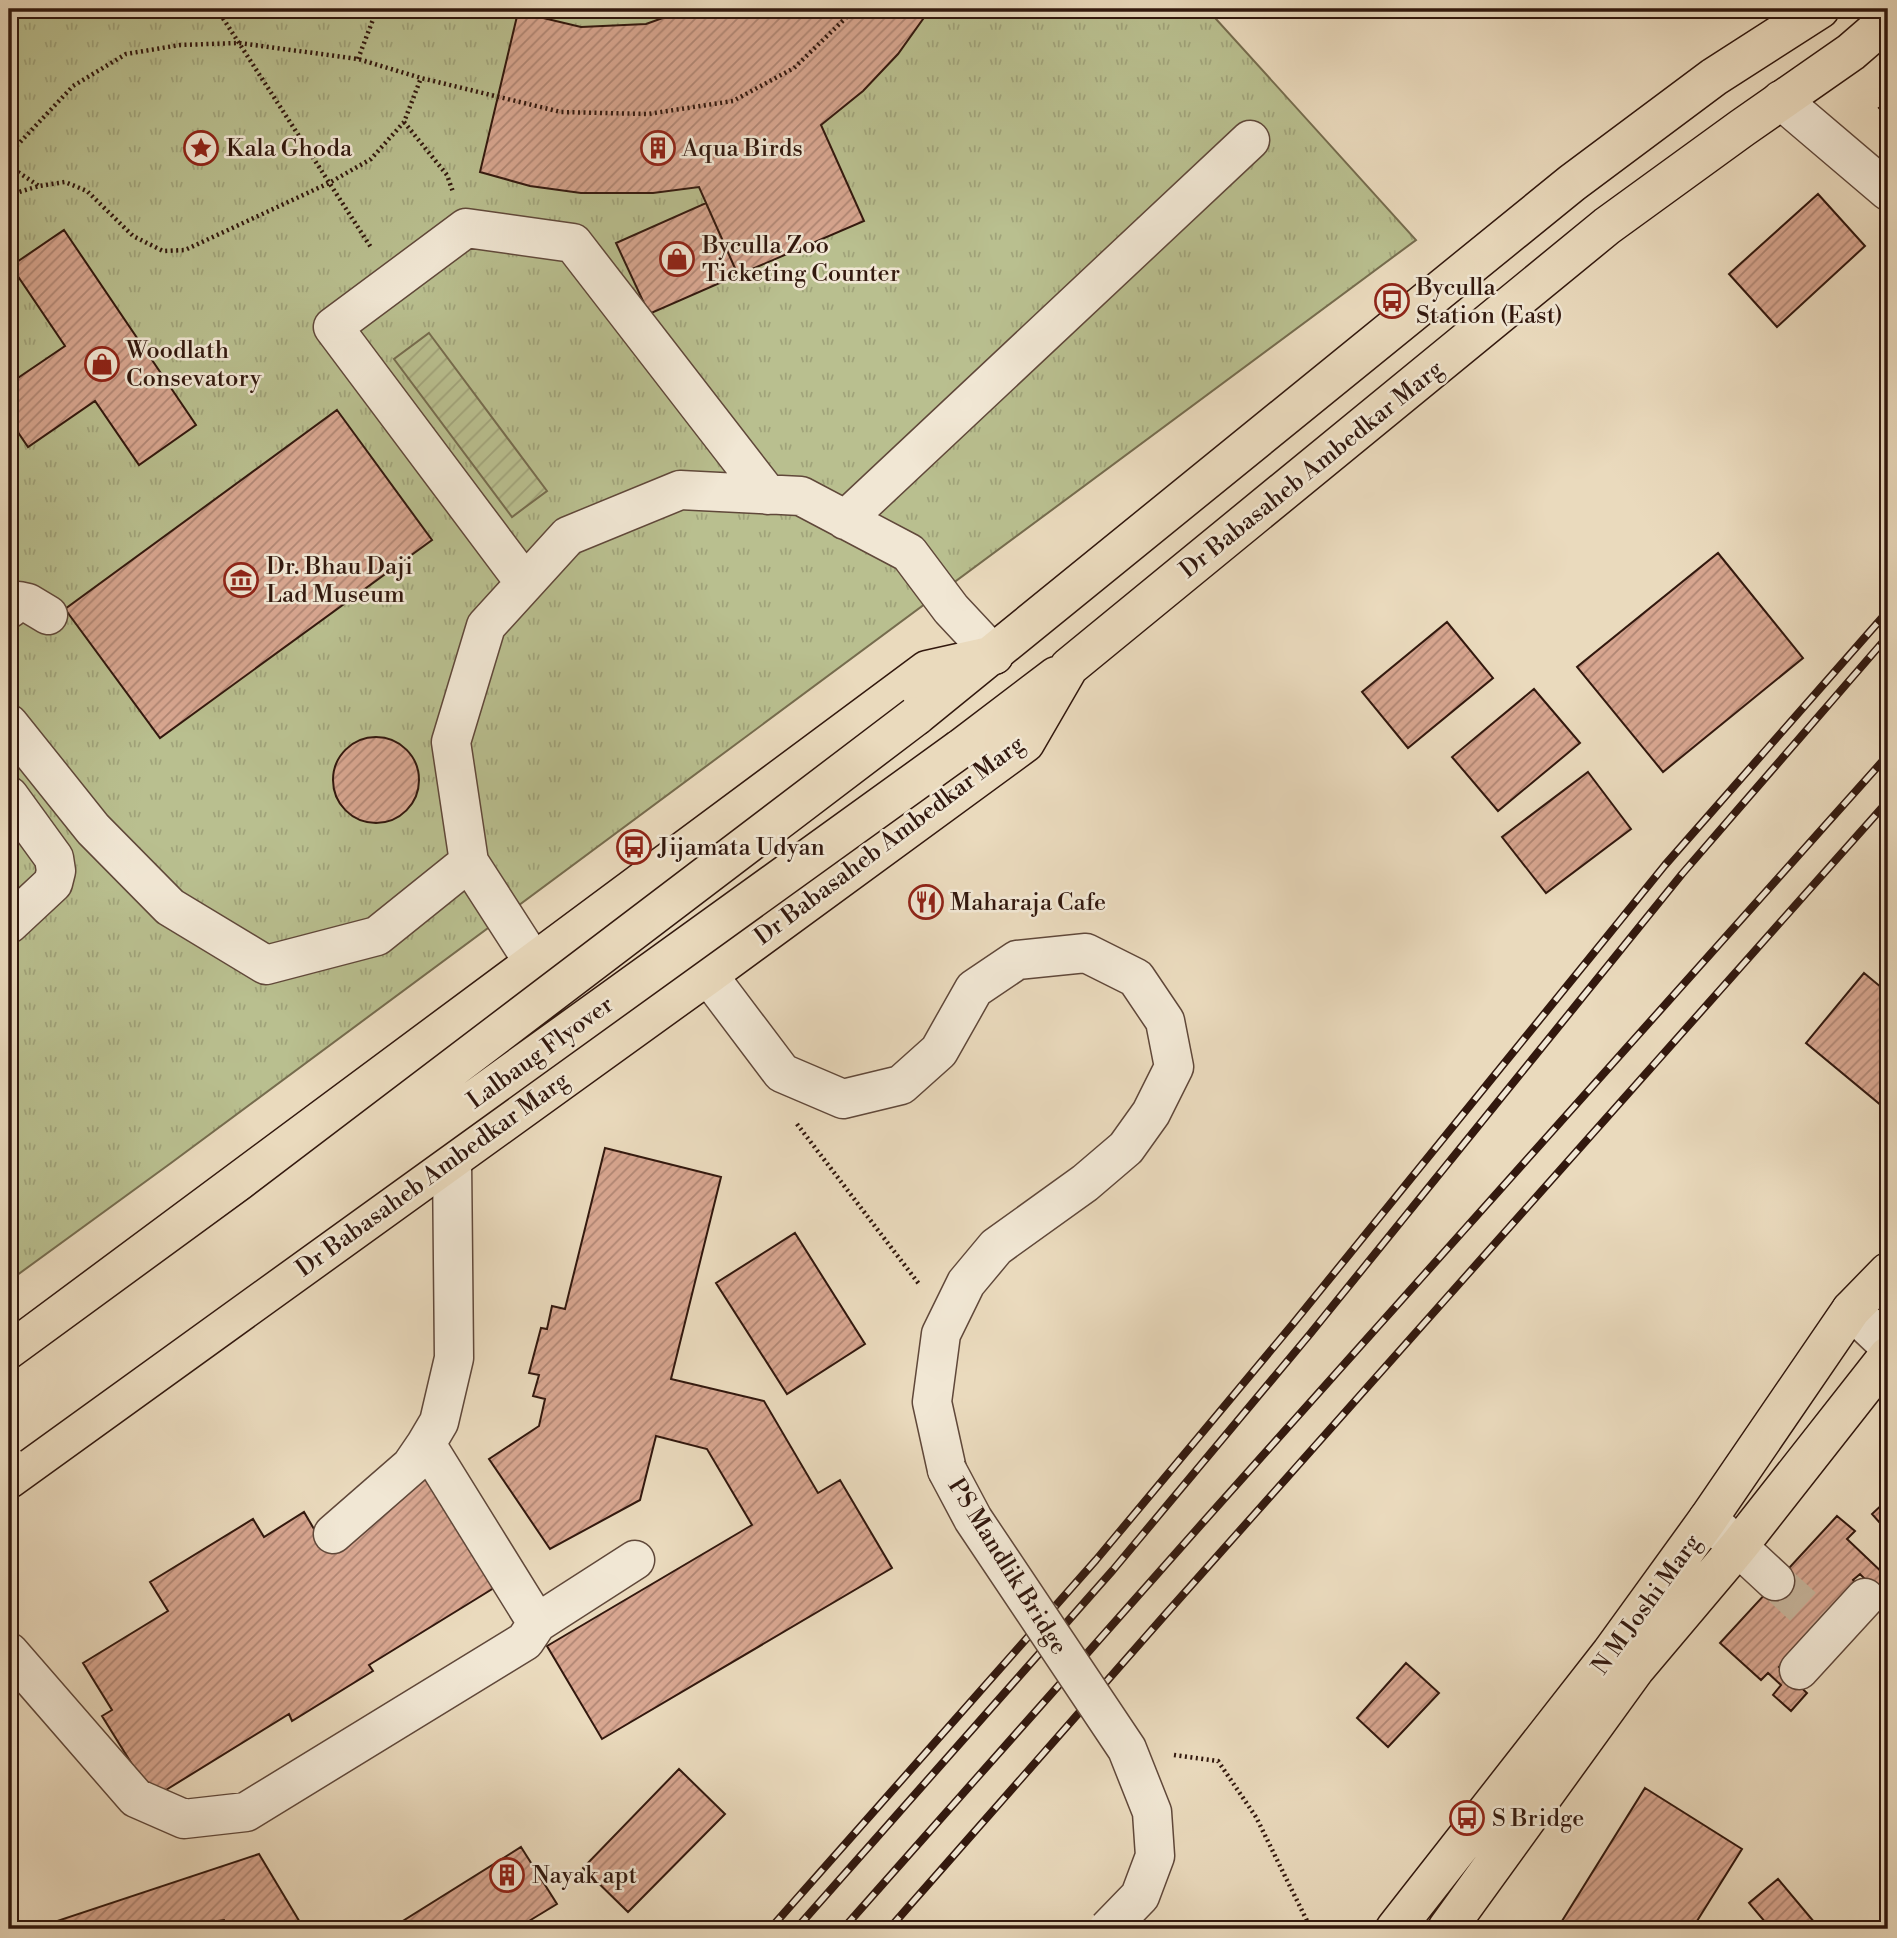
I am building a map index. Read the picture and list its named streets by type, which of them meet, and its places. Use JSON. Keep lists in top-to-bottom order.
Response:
{
  "streets": {
    "main road": ["Dr Babasaheb Ambedkar Marg", "Lalbaug Flyover", "N M Joshi Marg"],
    "street": ["PS Mandlik Bridge"]
  },
  "crossings": [
    ["Dr Babasaheb Ambedkar Marg", "Lalbaug Flyover"],
    ["Dr Babasaheb Ambedkar Marg", "PS Mandlik Bridge"]
  ],
  "places": {
    "place": ["Kala Ghoda"],
    "building": ["Aqua Birds", "Nayak apt"],
    "shop": ["Byculla Zoo Ticketing Counter", "Woodlath Consevatory"],
    "bus stop": ["Byculla Station (East)", "Jijamata Udyan", "S Bridge"],
    "museum": ["Dr. Bhau Daji Lad Museum"],
    "restaurant": ["Maharaja Cafe"]
  }
}
